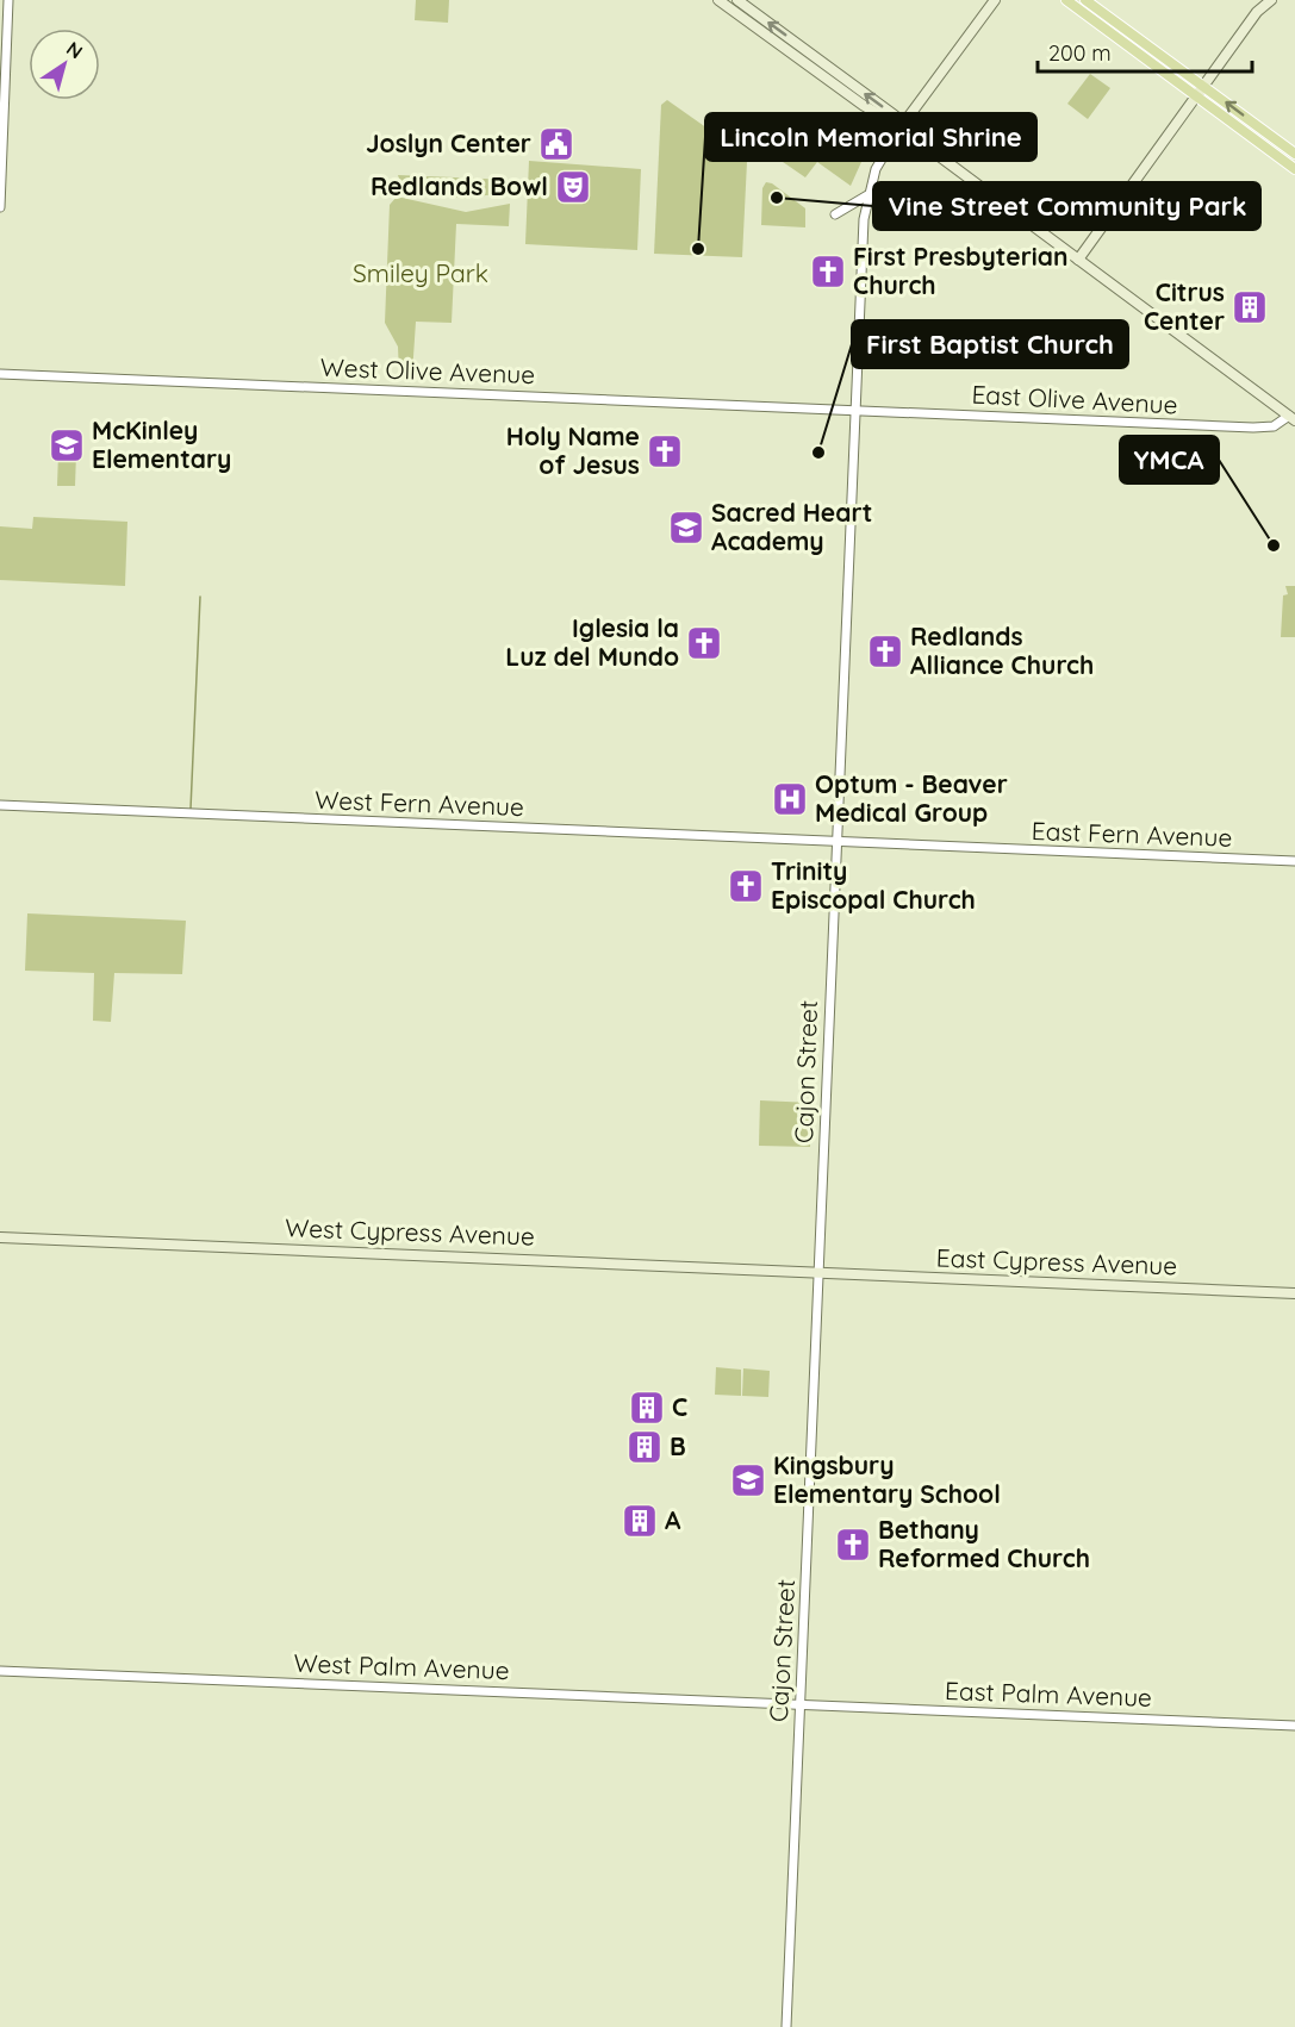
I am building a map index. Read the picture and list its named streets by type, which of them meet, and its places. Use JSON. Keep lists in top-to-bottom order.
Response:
{
  "streets": {
    "main road": ["West Cypress Avenue", "East Cypress Avenue"],
    "street": [
      "West Olive Avenue",
      "East Olive Avenue",
      "West Fern Avenue",
      "East Fern Avenue",
      "Cajon Street",
      "West Palm Avenue",
      "East Palm Avenue"
    ]
  },
  "crossings": [
    ["West Olive Avenue", "East Olive Avenue"],
    ["West Olive Avenue", "Cajon Street"],
    ["East Olive Avenue", "Cajon Street"],
    ["West Fern Avenue", "East Fern Avenue"],
    ["West Fern Avenue", "Cajon Street"],
    ["East Fern Avenue", "Cajon Street"],
    ["Cajon Street", "West Cypress Avenue"],
    ["Cajon Street", "East Cypress Avenue"],
    ["Cajon Street", "West Palm Avenue"],
    ["Cajon Street", "East Palm Avenue"],
    ["West Cypress Avenue", "East Cypress Avenue"],
    ["West Palm Avenue", "East Palm Avenue"]
  ],
  "parks": ["Smiley Park"],
  "places": {
    "public building": ["Joslyn Center"],
    "theatre": ["Redlands Bowl"],
    "other": [
      "Vine Street Community Park",
      "Lincoln Memorial Shrine",
      "First Baptist Church",
      "YMCA"
    ],
    "church": [
      "First Presbyterian Church",
      "Holy Name of Jesus",
      "Iglesia la Luz del Mundo",
      "Redlands Alliance Church",
      "Trinity Episcopal Church",
      "Bethany Reformed Church"
    ],
    "building": [
      "Citrus Center",
      "C",
      "B",
      "A"
    ],
    "school or university": ["McKinley Elementary", "Sacred Heart Academy", "Kingsbury Elementary School"],
    "hospital": ["Optum - Beaver Medical Group"]
  },
  "scale_bar": "200 m",
  "north": "top right"
}
